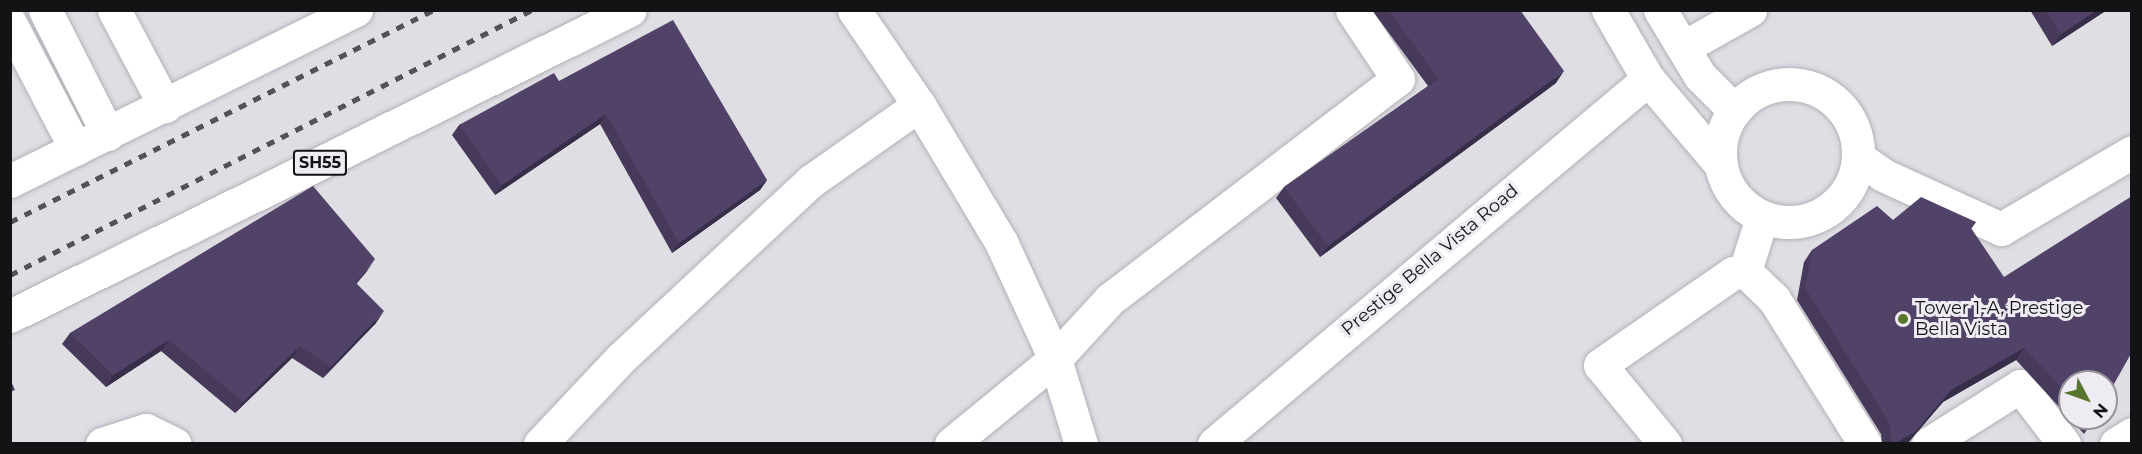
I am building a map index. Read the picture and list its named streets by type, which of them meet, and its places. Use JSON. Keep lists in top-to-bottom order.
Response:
{
  "streets": {
    "street": ["SH55", "Prestige Bella Vista Road"]
  },
  "places": ["Tower 1-A, Prestige Bella Vista"],
  "north": "bottom right"
}
